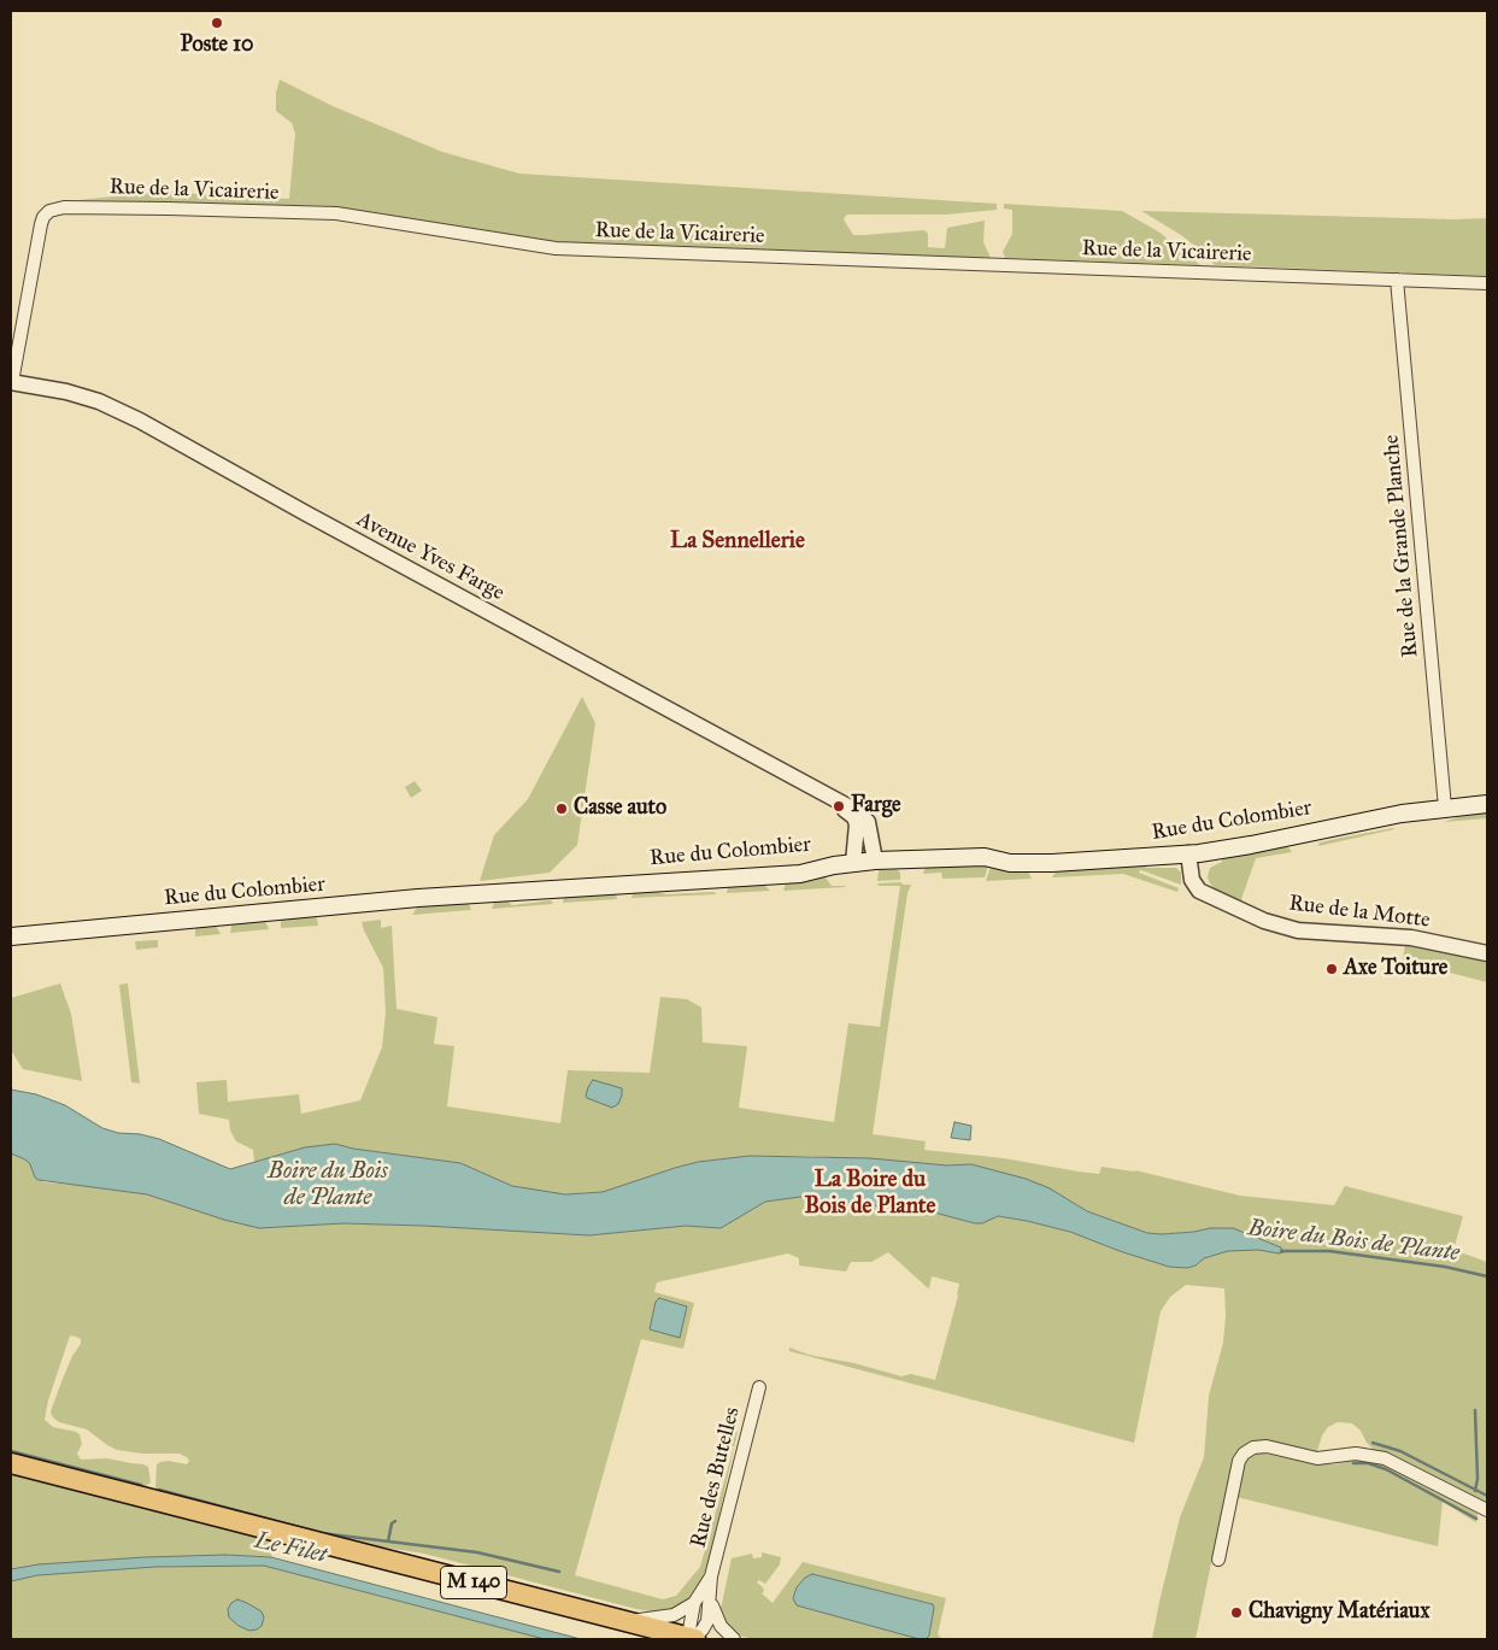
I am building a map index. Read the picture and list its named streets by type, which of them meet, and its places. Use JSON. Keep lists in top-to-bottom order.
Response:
{
  "streets": {
    "main road": ["Rue du Colombier", "M 140"],
    "street": [
      "Rue de la Vicairerie",
      "Rue de la Grande Planche",
      "Avenue Yves Farge",
      "Rue de la Motte",
      "Rue des Butelles"
    ]
  },
  "crossings": [
    ["Rue de la Vicairerie", "Rue de la Grande Planche"],
    ["Rue de la Vicairerie", "Avenue Yves Farge"],
    ["Rue de la Grande Planche", "Rue du Colombier"],
    ["Avenue Yves Farge", "Rue du Colombier"],
    ["Rue du Colombier", "Rue de la Motte"],
    ["Rue des Butelles", "M 140"]
  ],
  "districts": ["La Sennellerie", "La Boire du Bois de Plante"],
  "water": ["Boire du Bois de Plante", "Le Filet"],
  "places": [
    "Poste 10",
    "Farge",
    "Casse auto",
    "Axe Toiture",
    "Chavigny Matériaux"
  ]
}
